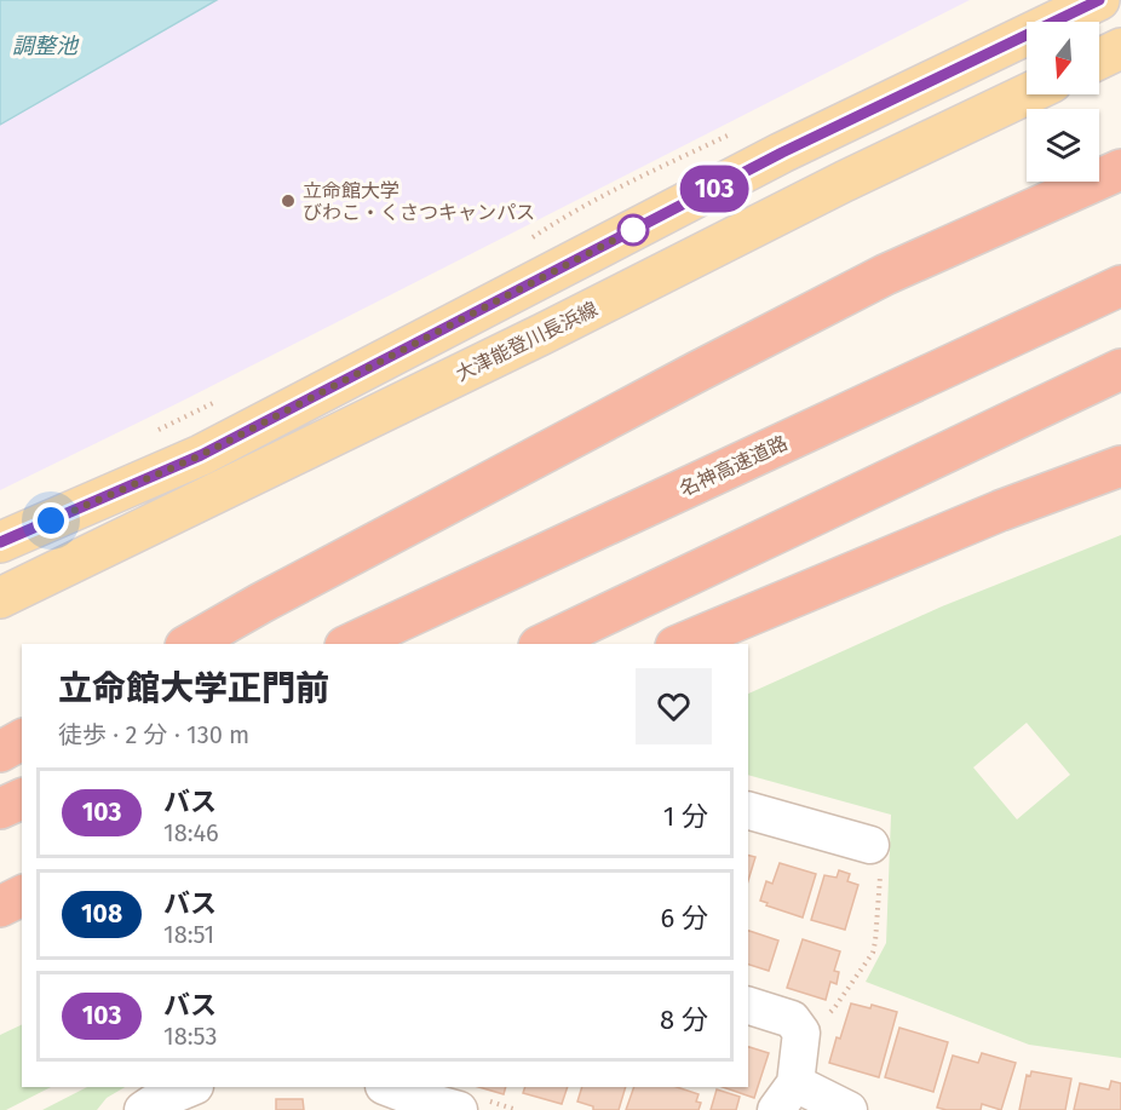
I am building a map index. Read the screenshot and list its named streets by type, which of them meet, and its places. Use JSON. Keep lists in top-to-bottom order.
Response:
{
  "streets": {
    "highway": ["名神高速道路"],
    "main road": ["大津能登川長浜線"]
  },
  "water": ["調整池"],
  "places": ["立命館大学 びわこ・くさつキャンパス"],
  "lines": ["bus line 103"],
  "north": "bottom",
  "page": {
    "on_map": "103",
    "heading": ["立命館大学正門前", "徒歩 · 2 分 · 130 m"],
    "list": [
      {
        "mark": "103",
        "name": "バス",
        "note": "18:46",
        "value": "1 分"
      },
      {
        "mark": "108",
        "name": "バス",
        "note": "18:51",
        "value": "6 分"
      },
      {
        "mark": "103",
        "name": "バス",
        "note": "18:53",
        "value": "8 分"
      }
    ]
  }
}
